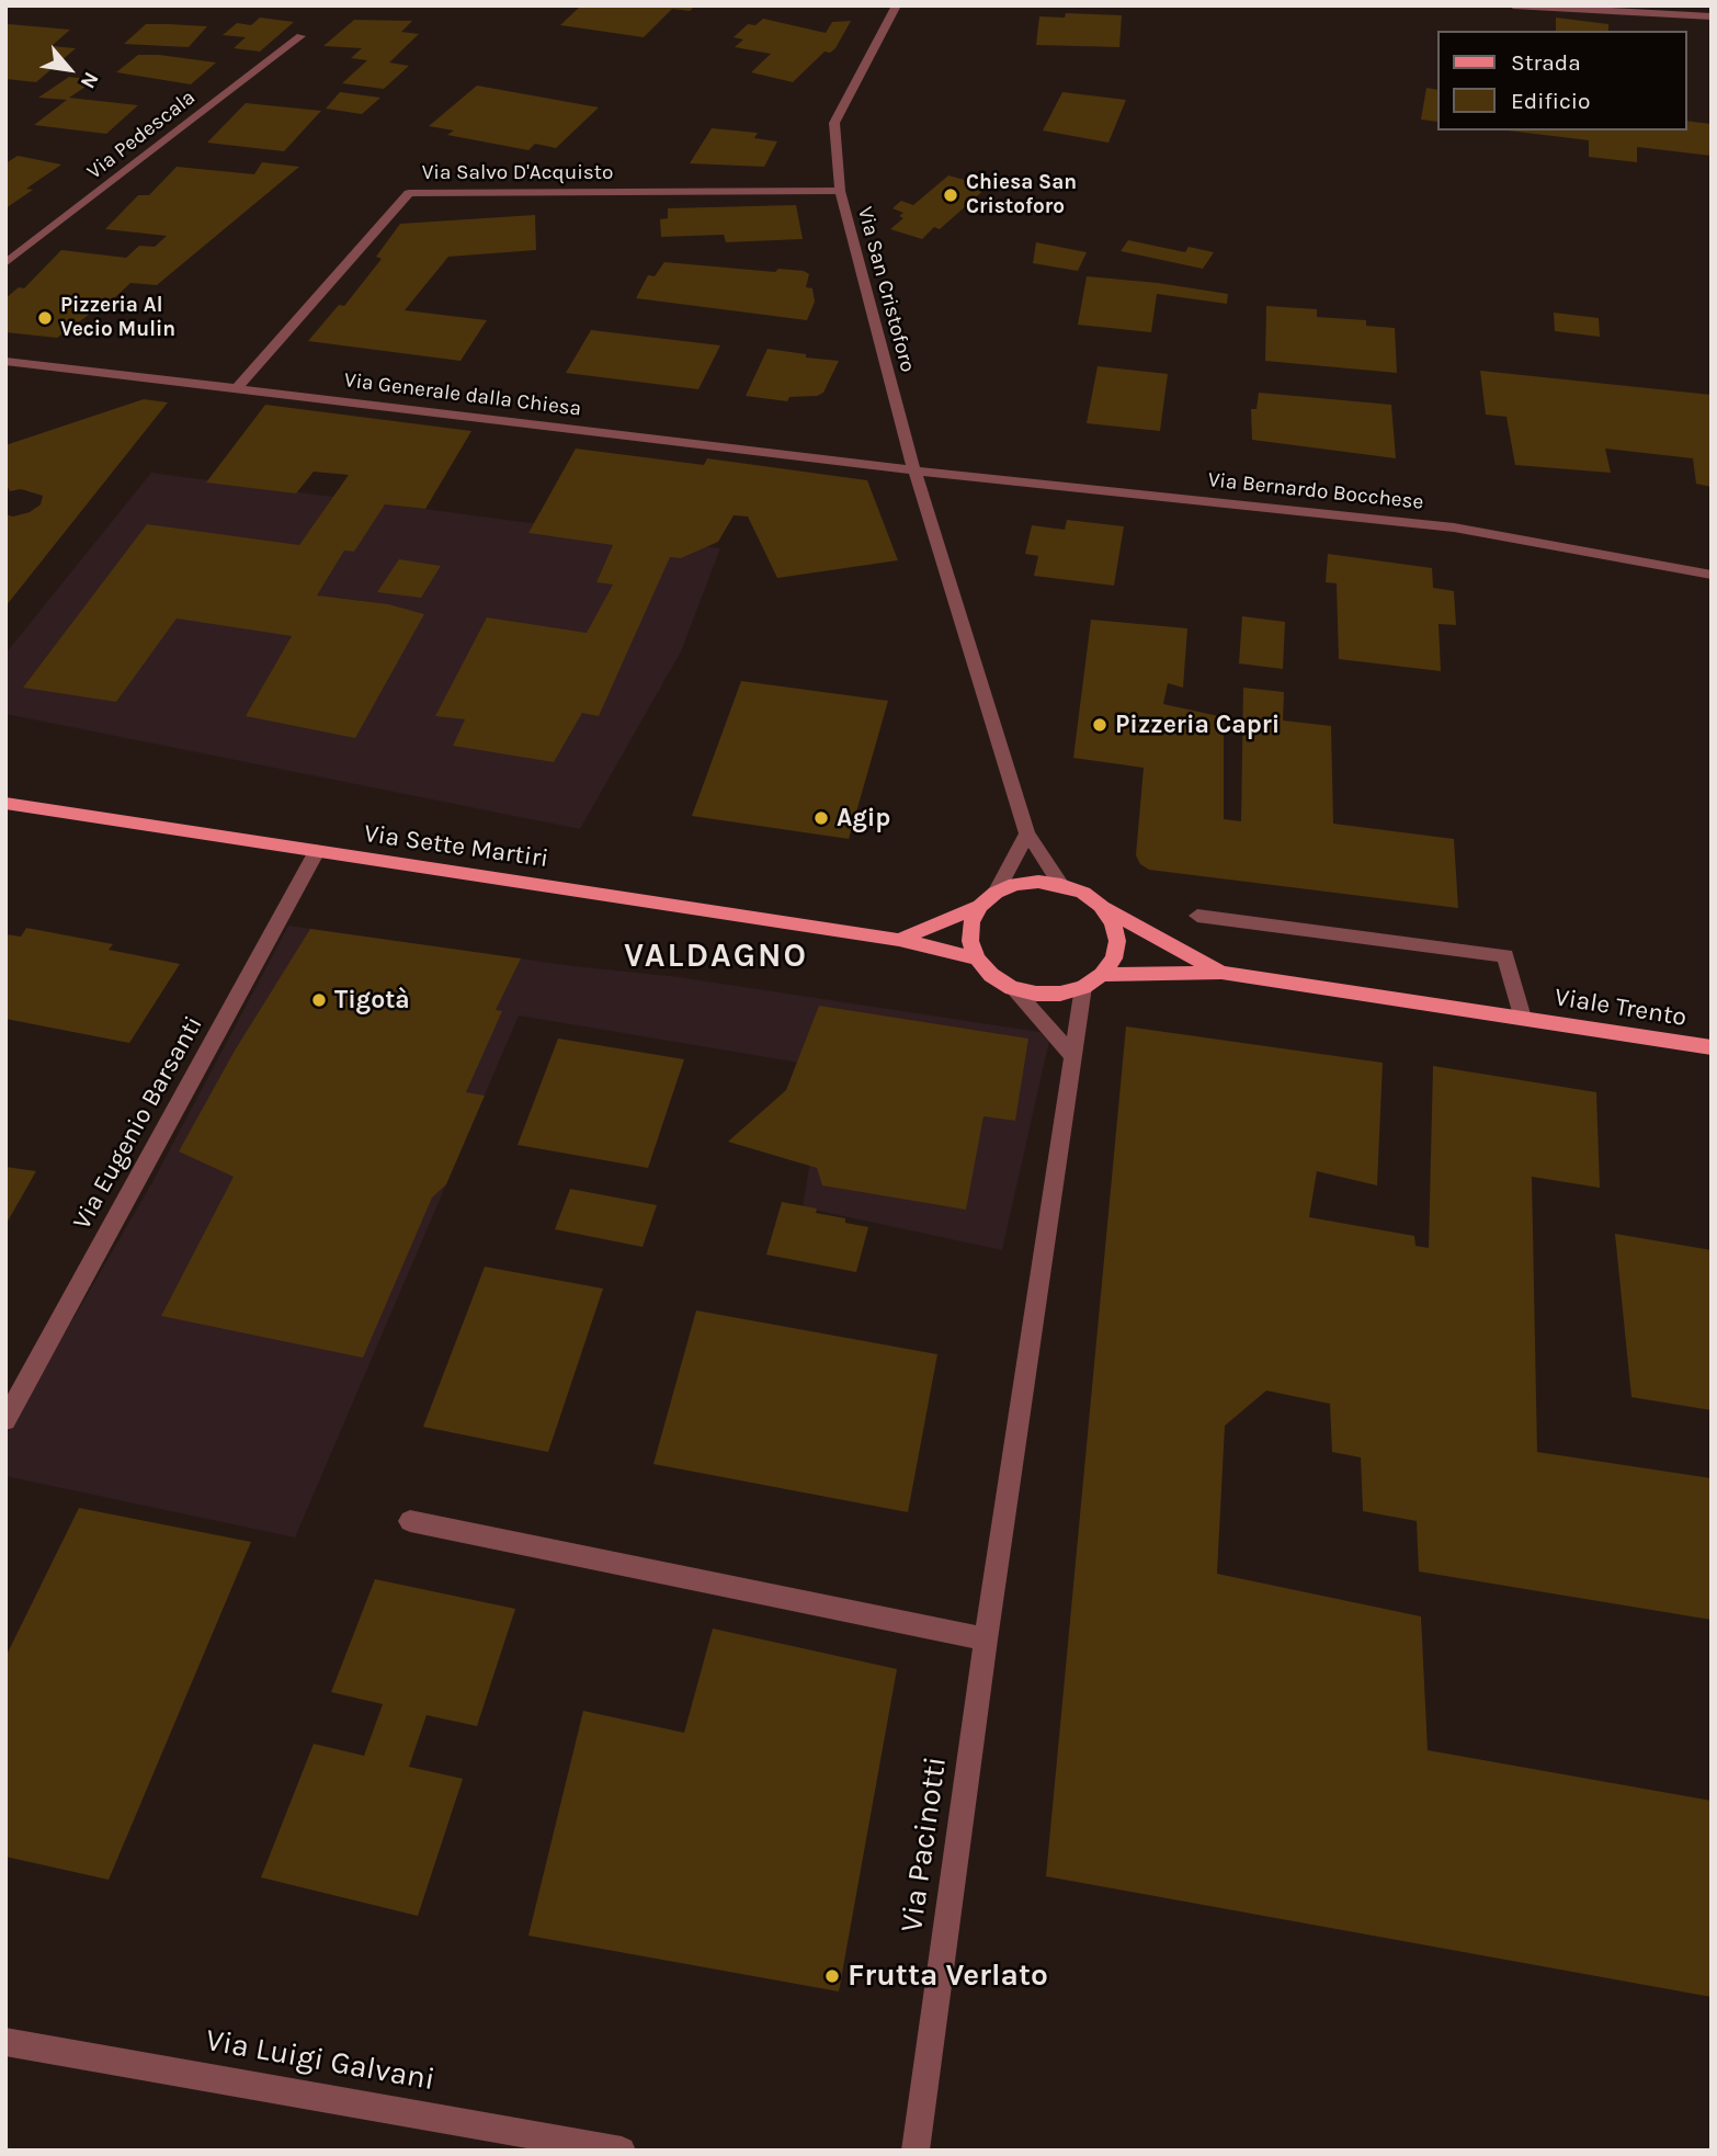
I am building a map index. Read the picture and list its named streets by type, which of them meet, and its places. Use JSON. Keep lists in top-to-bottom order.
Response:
{
  "streets": {
    "main road": ["Via Sette Martiri", "Viale Trento"],
    "street": [
      "Via Pedescala",
      "Via Salvo D'Acquisto",
      "Via San Cristoforo",
      "Via Generale dalla Chiesa",
      "Via Bernardo Bocchese",
      "Via Eugenio Barsanti",
      "Via Pacinotti",
      "Via Luigi Galvani"
    ]
  },
  "crossings": [
    ["Via Salvo D'Acquisto", "Via San Cristoforo"],
    ["Via Salvo D'Acquisto", "Via Generale dalla Chiesa"],
    ["Via San Cristoforo", "Via Generale dalla Chiesa"],
    ["Via San Cristoforo", "Via Bernardo Bocchese"],
    ["Via San Cristoforo", "Via Sette Martiri"],
    ["Via San Cristoforo", "Via Pacinotti"],
    ["Via Generale dalla Chiesa", "Via Bernardo Bocchese"],
    ["Via Sette Martiri", "Via Eugenio Barsanti"],
    ["Via Sette Martiri", "Via Pacinotti"]
  ],
  "districts": ["VALDAGNO"],
  "places": [
    "Chiesa San Cristoforo",
    "Pizzeria Al Vecio Mulin",
    "Pizzeria Capri",
    "Agip",
    "Tigotà",
    "Frutta Verlato"
  ],
  "legend": ["Strada", "Edificio"],
  "north": "bottom right"
}
